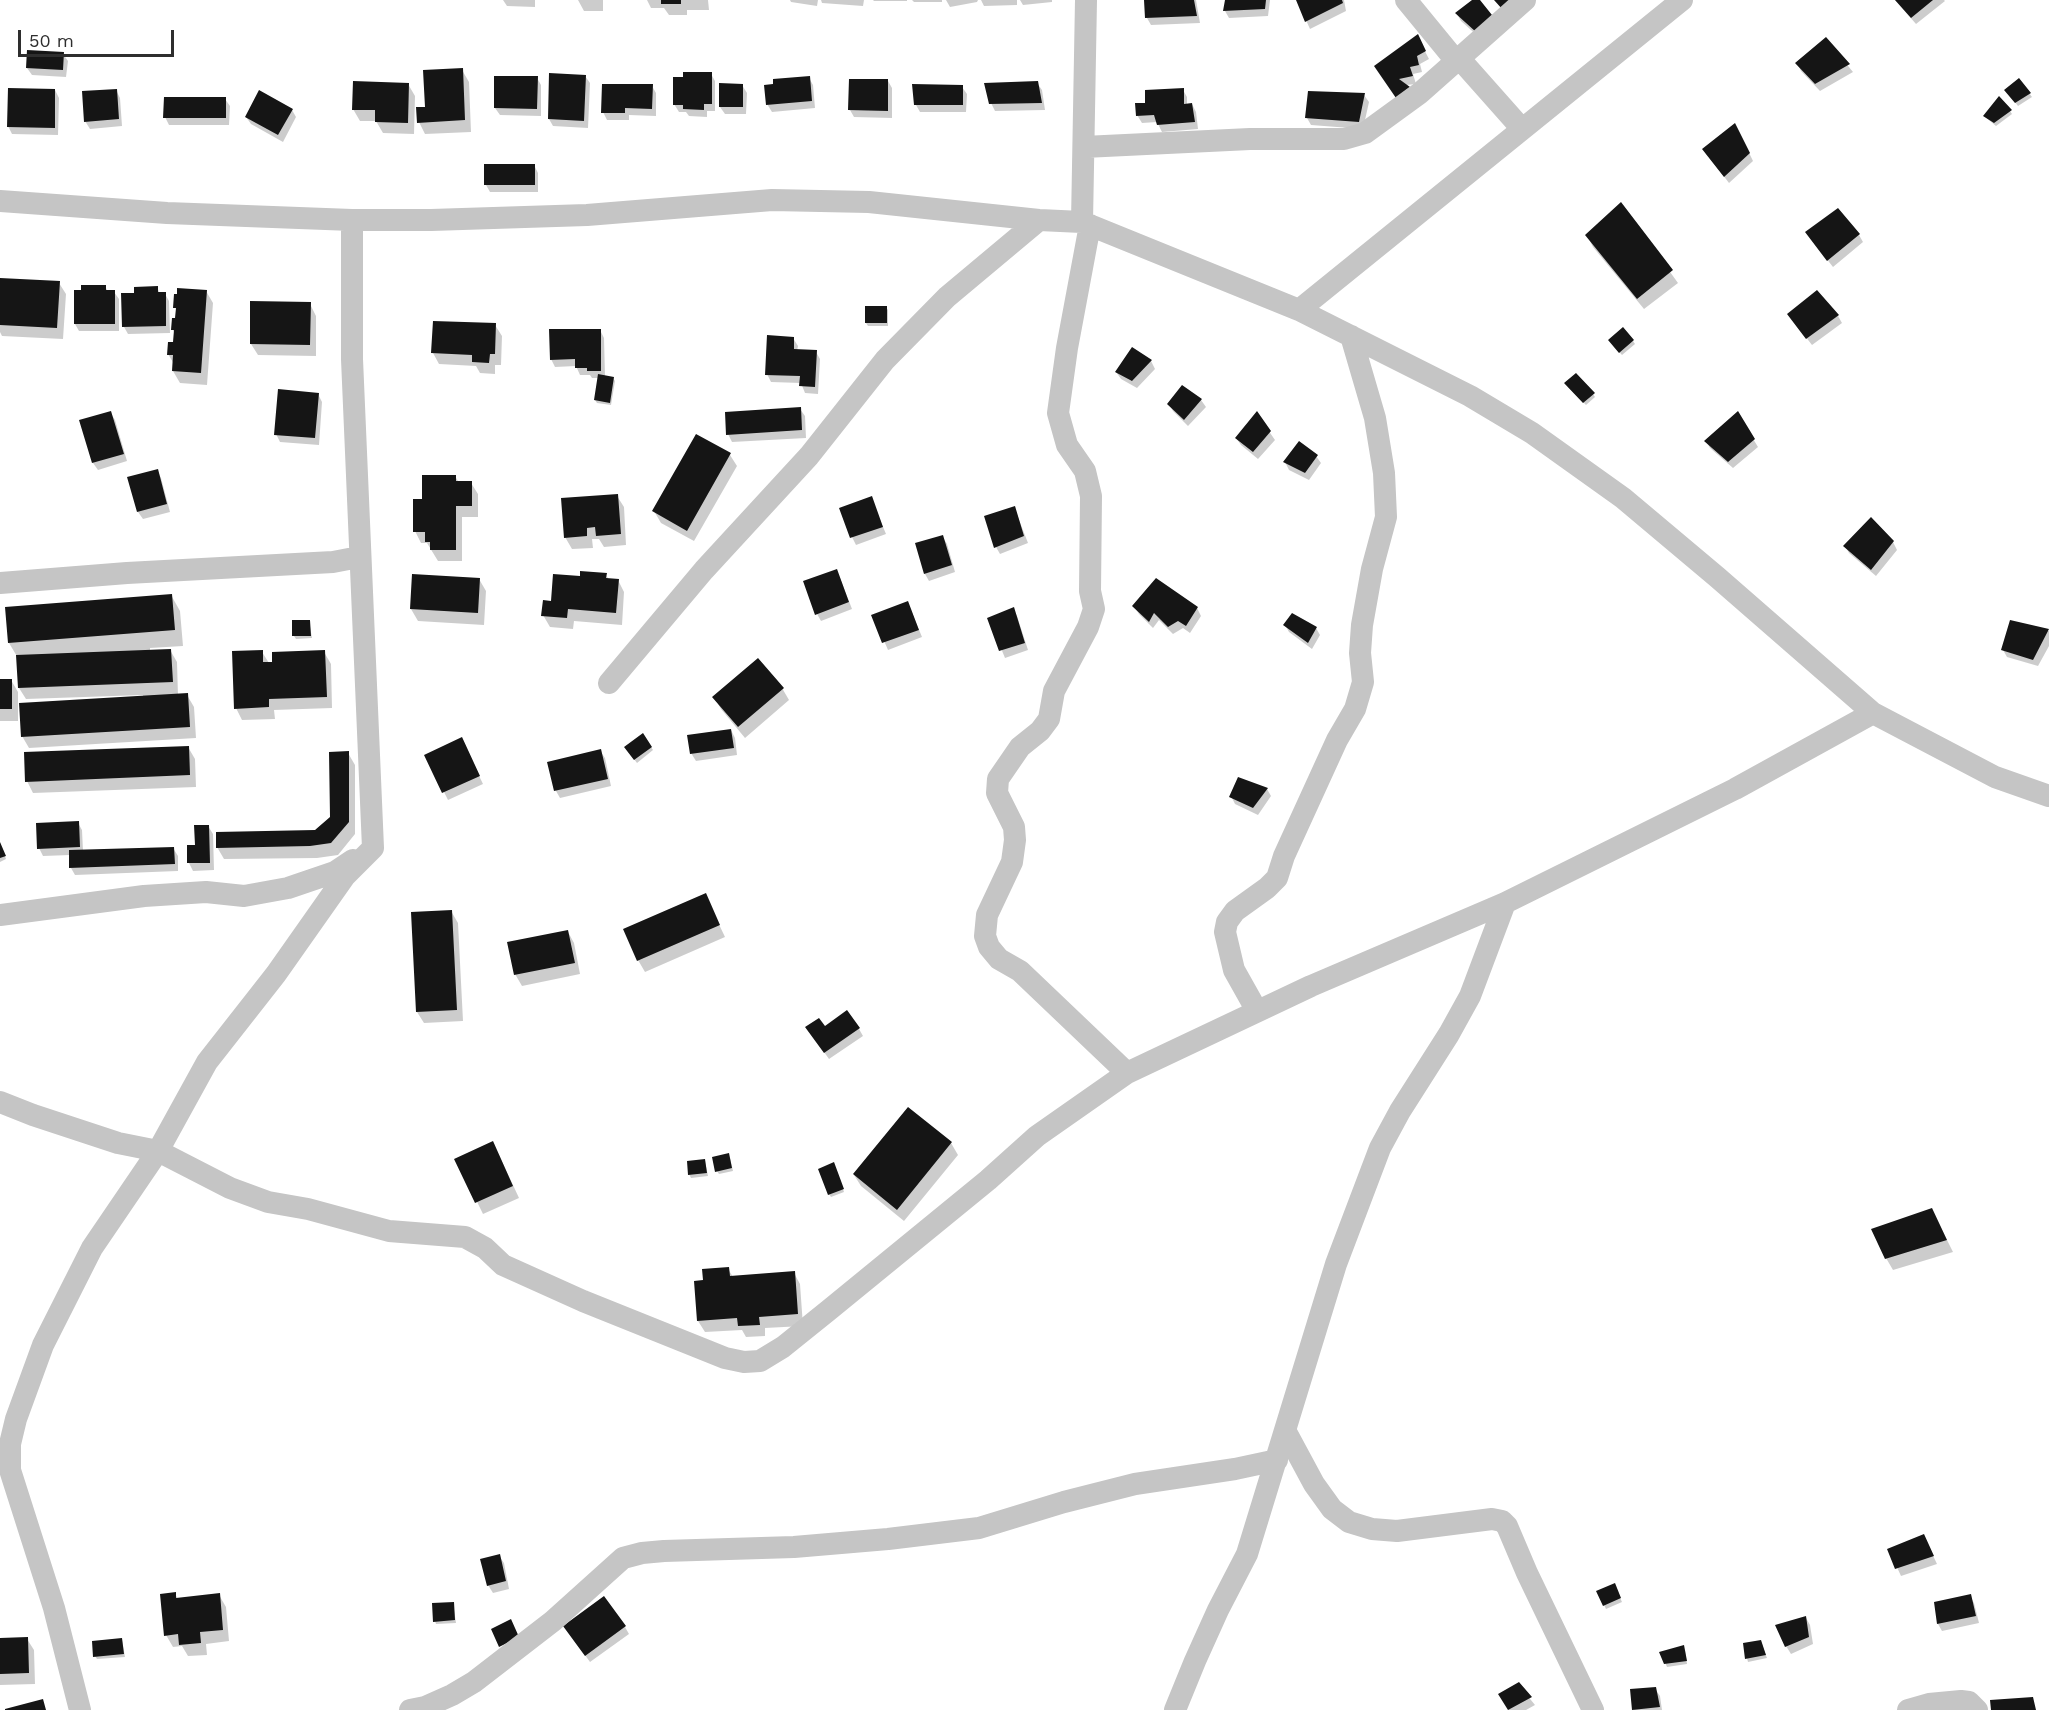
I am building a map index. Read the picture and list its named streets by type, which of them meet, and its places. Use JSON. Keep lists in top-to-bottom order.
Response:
{
  "scale_bar": "50 m"
}
